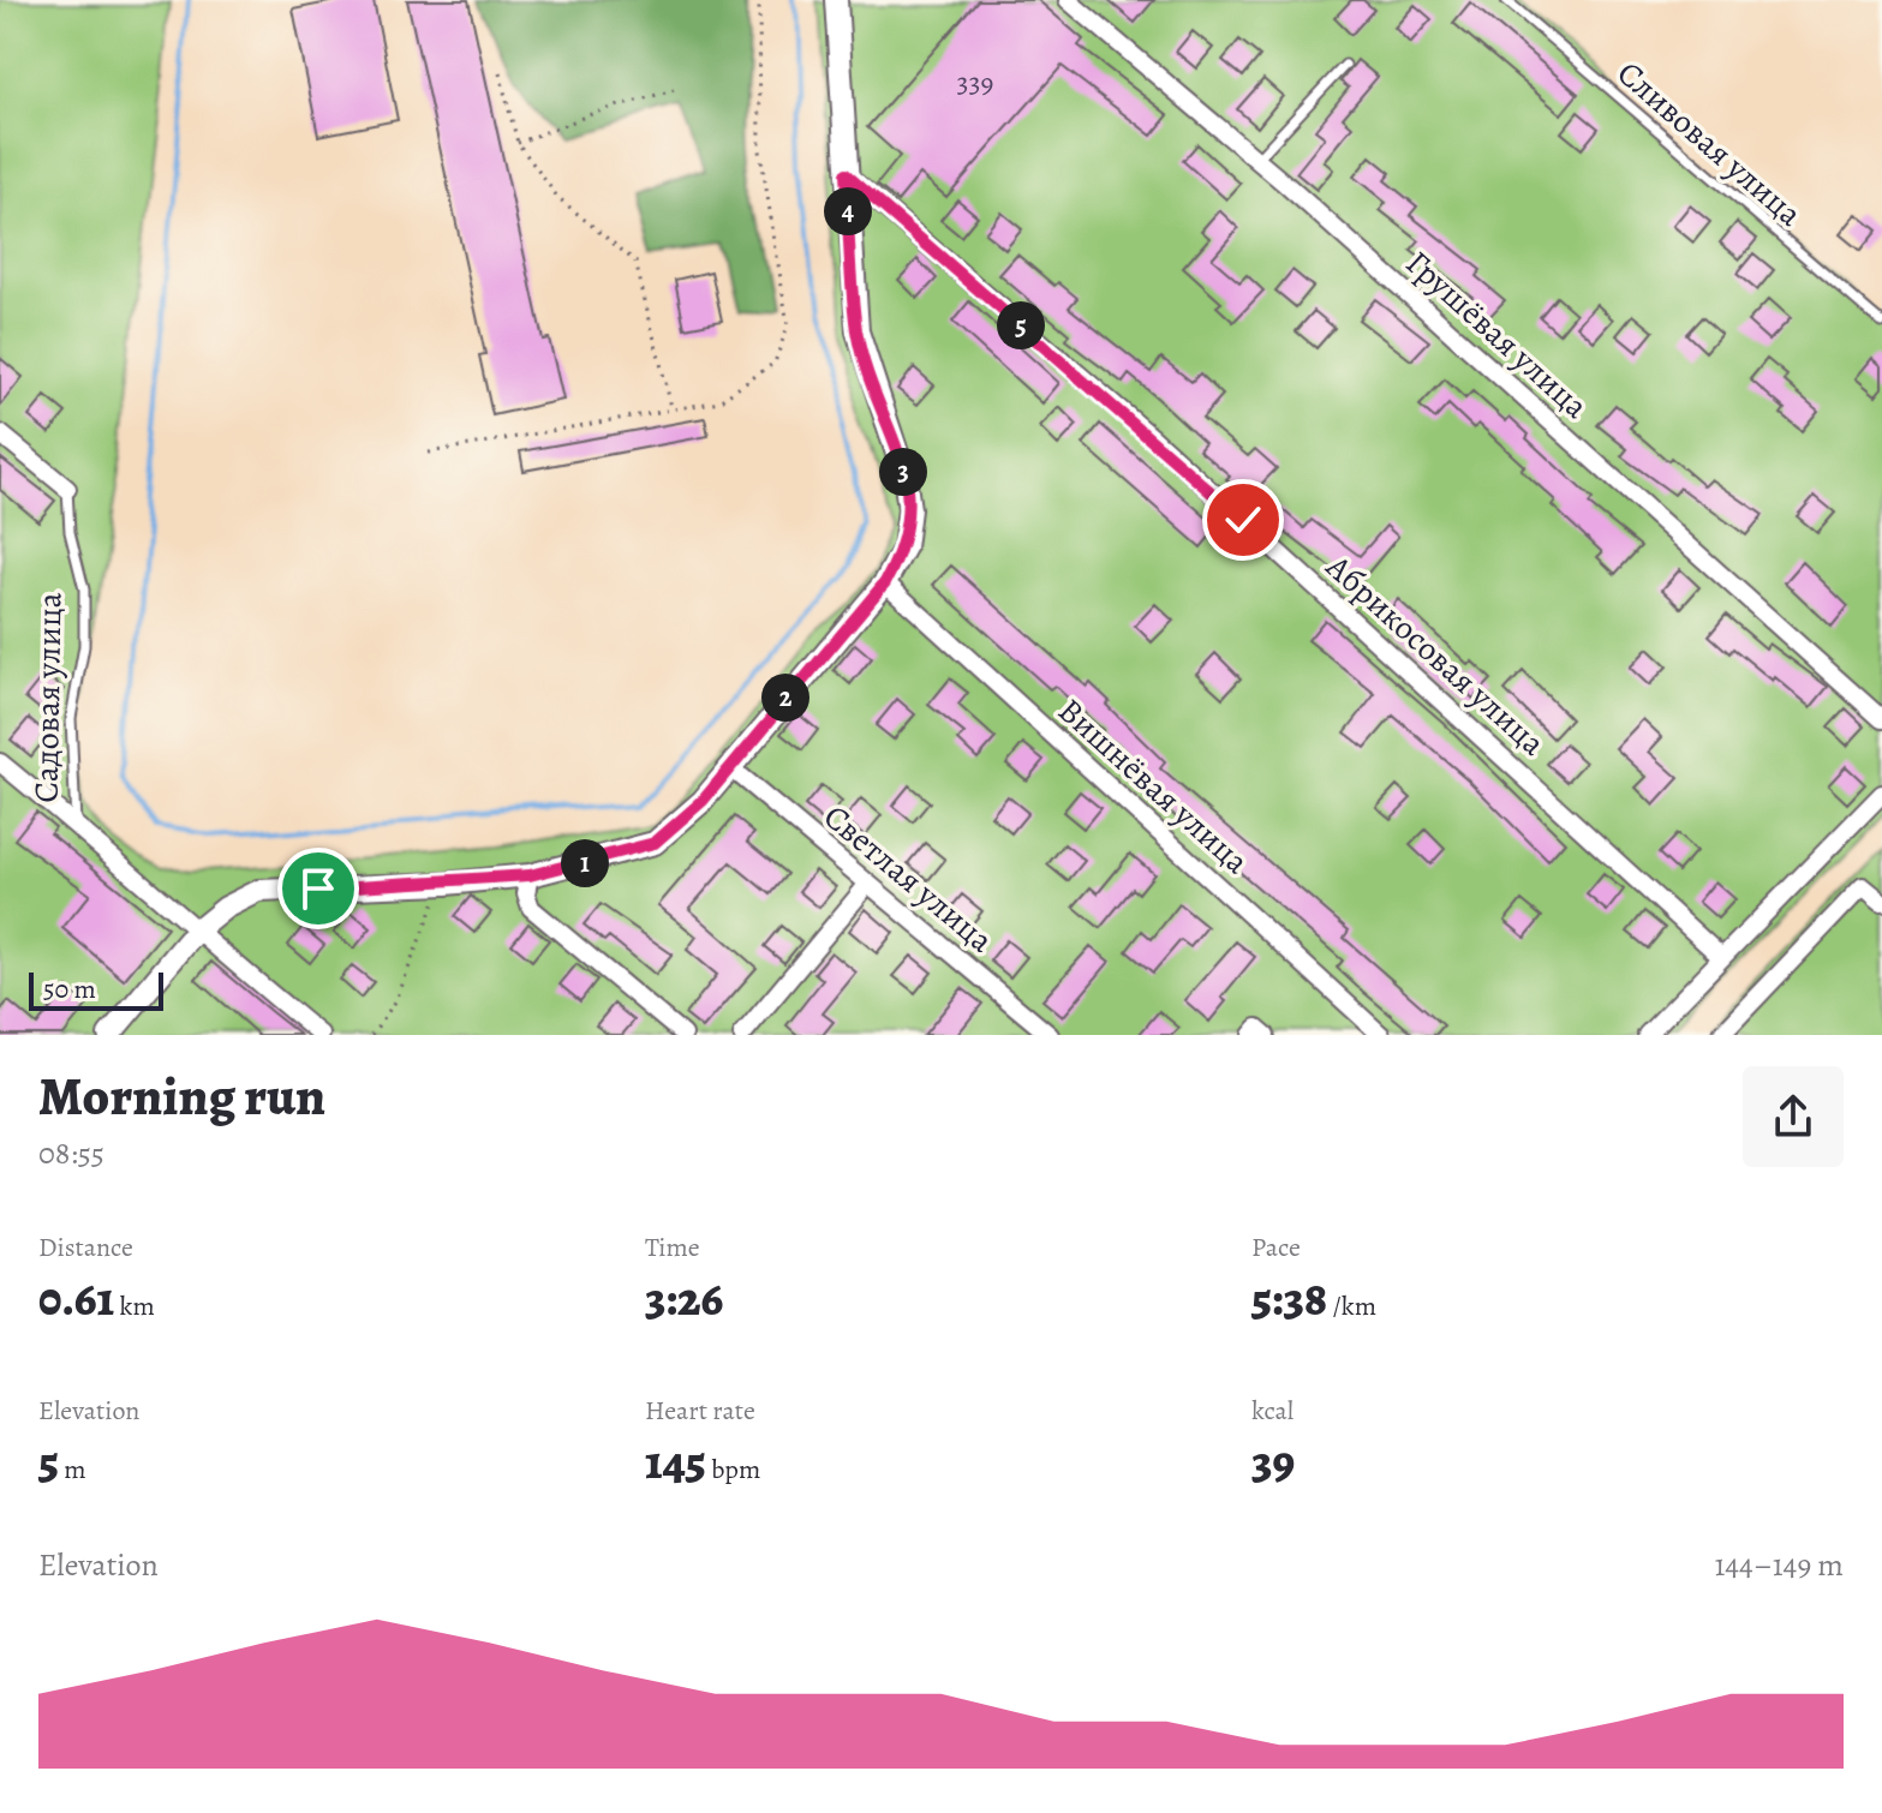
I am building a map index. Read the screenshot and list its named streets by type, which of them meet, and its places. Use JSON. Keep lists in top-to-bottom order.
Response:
{
  "streets": {
    "street": [
      "Грушёвая улица",
      "Абрикосовая улица",
      "Садовая улица",
      "Вишнёвая улица",
      "Светлая улица"
    ],
    "lane": ["Сливовая улица"]
  },
  "house_numbers": ["339"],
  "scale_bar": "50 m",
  "page": {
    "pins": [
      "4",
      "5",
      "3",
      "2",
      "1"
    ],
    "scale": "50 m",
    "heading": ["Morning run", "08:55"],
    "stats": [
      ["Distance", "0.61 km"],
      ["Time", "3:26"],
      ["Pace", "5:38 /km"],
      ["Elevation", "5 m"],
      ["Heart rate", "145 bpm"],
      ["kcal", "39"]
    ],
    "chart": ["Elevation", "144–149 m"]
  }
}
